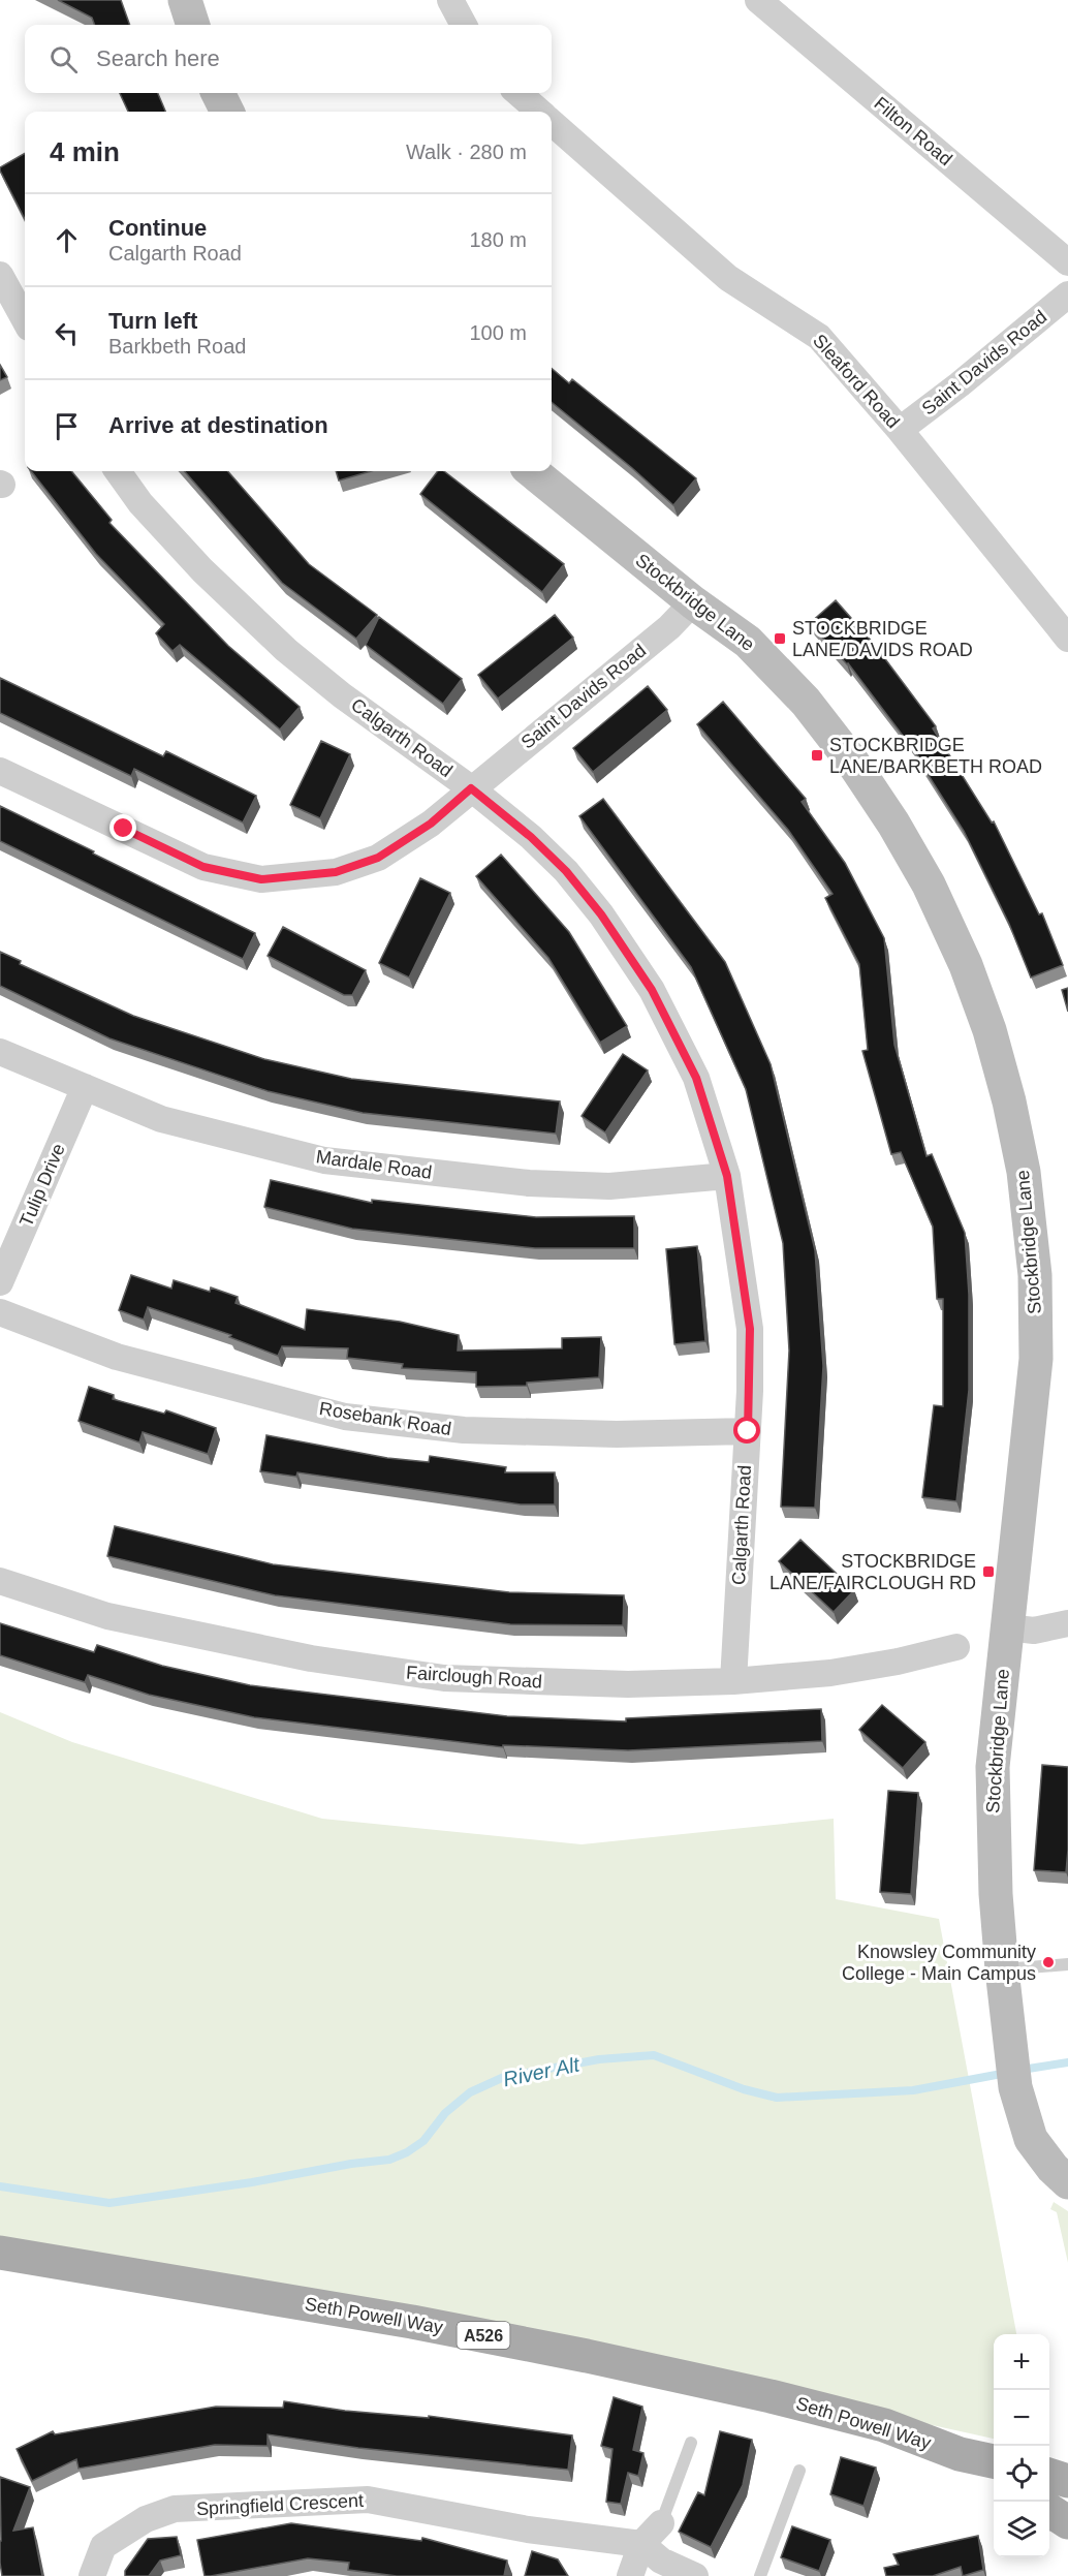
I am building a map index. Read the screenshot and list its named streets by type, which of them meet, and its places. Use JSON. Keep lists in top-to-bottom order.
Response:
{
  "streets": {
    "main road": ["Stockbridge Lane", "Seth Powell Way", "A526"],
    "street": [
      "Filton Road",
      "Saint Davids Road",
      "Sleaford Road",
      "Calgarth Road",
      "Mardale Road",
      "Tulip Drive",
      "Rosebank Road",
      "Fairclough Road",
      "Springfield Crescent"
    ]
  },
  "crossings": [
    ["Saint Davids Road", "Sleaford Road"],
    ["Saint Davids Road", "Stockbridge Lane"],
    ["Saint Davids Road", "Calgarth Road"],
    ["Calgarth Road", "Mardale Road"],
    ["Calgarth Road", "Rosebank Road"],
    ["Calgarth Road", "Fairclough Road"],
    ["Mardale Road", "Tulip Drive"]
  ],
  "water": ["River Alt"],
  "places": {
    "transit": ["STOCKBRIDGE LANE/DAVIDS ROAD", "STOCKBRIDGE LANE/BARKBETH ROAD", "STOCKBRIDGE LANE/FAIRCLOUGH RD"],
    "other": ["Knowsley Community College - Main Campus"]
  },
  "page": {
    "search": "Search here",
    "heading": ["4 min", "Walk · 280 m"],
    "list": [
      ["Continue", "Calgarth Road", "180 m"],
      ["Turn left", "Barkbeth Road", "100 m"],
      "Arrive at destination"
    ],
    "map_buttons": ["+", "−"]
  }
}
